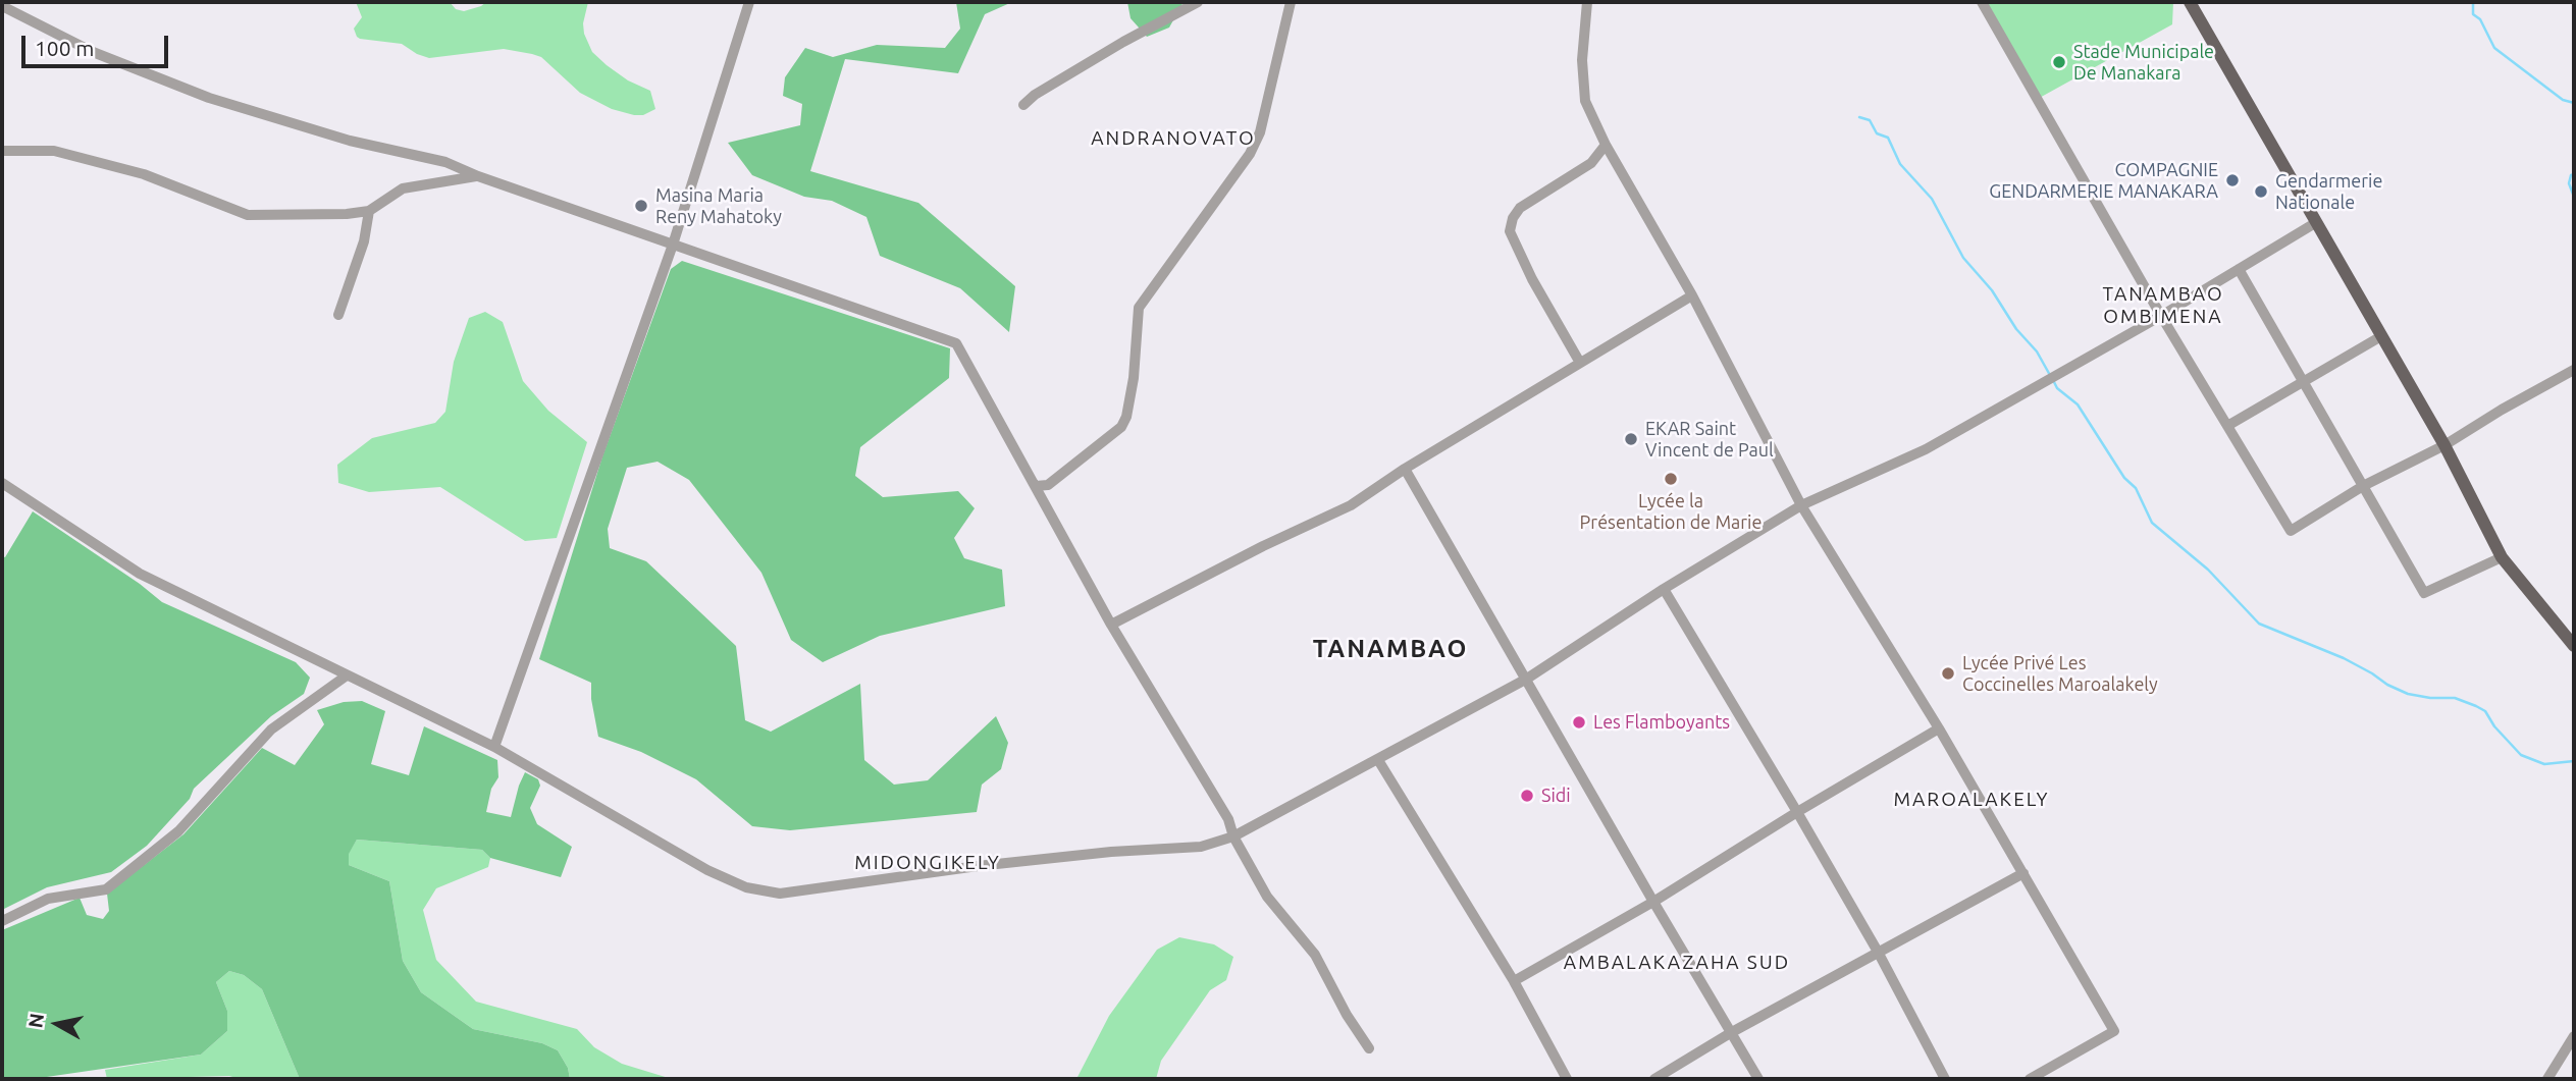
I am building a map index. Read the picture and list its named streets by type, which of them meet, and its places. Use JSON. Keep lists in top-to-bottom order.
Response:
{
  "districts": [
    "ANDRANOVATO",
    "TANAMBAO OMBIMENA",
    "TANAMBAO",
    "MAROALAKELY",
    "MIDONGIKELY",
    "AMBALAKAZAHA SUD"
  ],
  "places": [
    "Stade Municipale De Manakara",
    "COMPAGNIE GENDARMERIE MANAKARA",
    "Gendarmerie Nationale",
    "Masina Maria Reny Mahatoky",
    "EKAR Saint Vincent de Paul",
    "Lycée la Présentation de Marie",
    "Lycée Privé Les Coccinelles Maroalakely",
    "Les Flamboyants",
    "Sidi"
  ],
  "scale_bar": "100 m",
  "north": "left"
}
